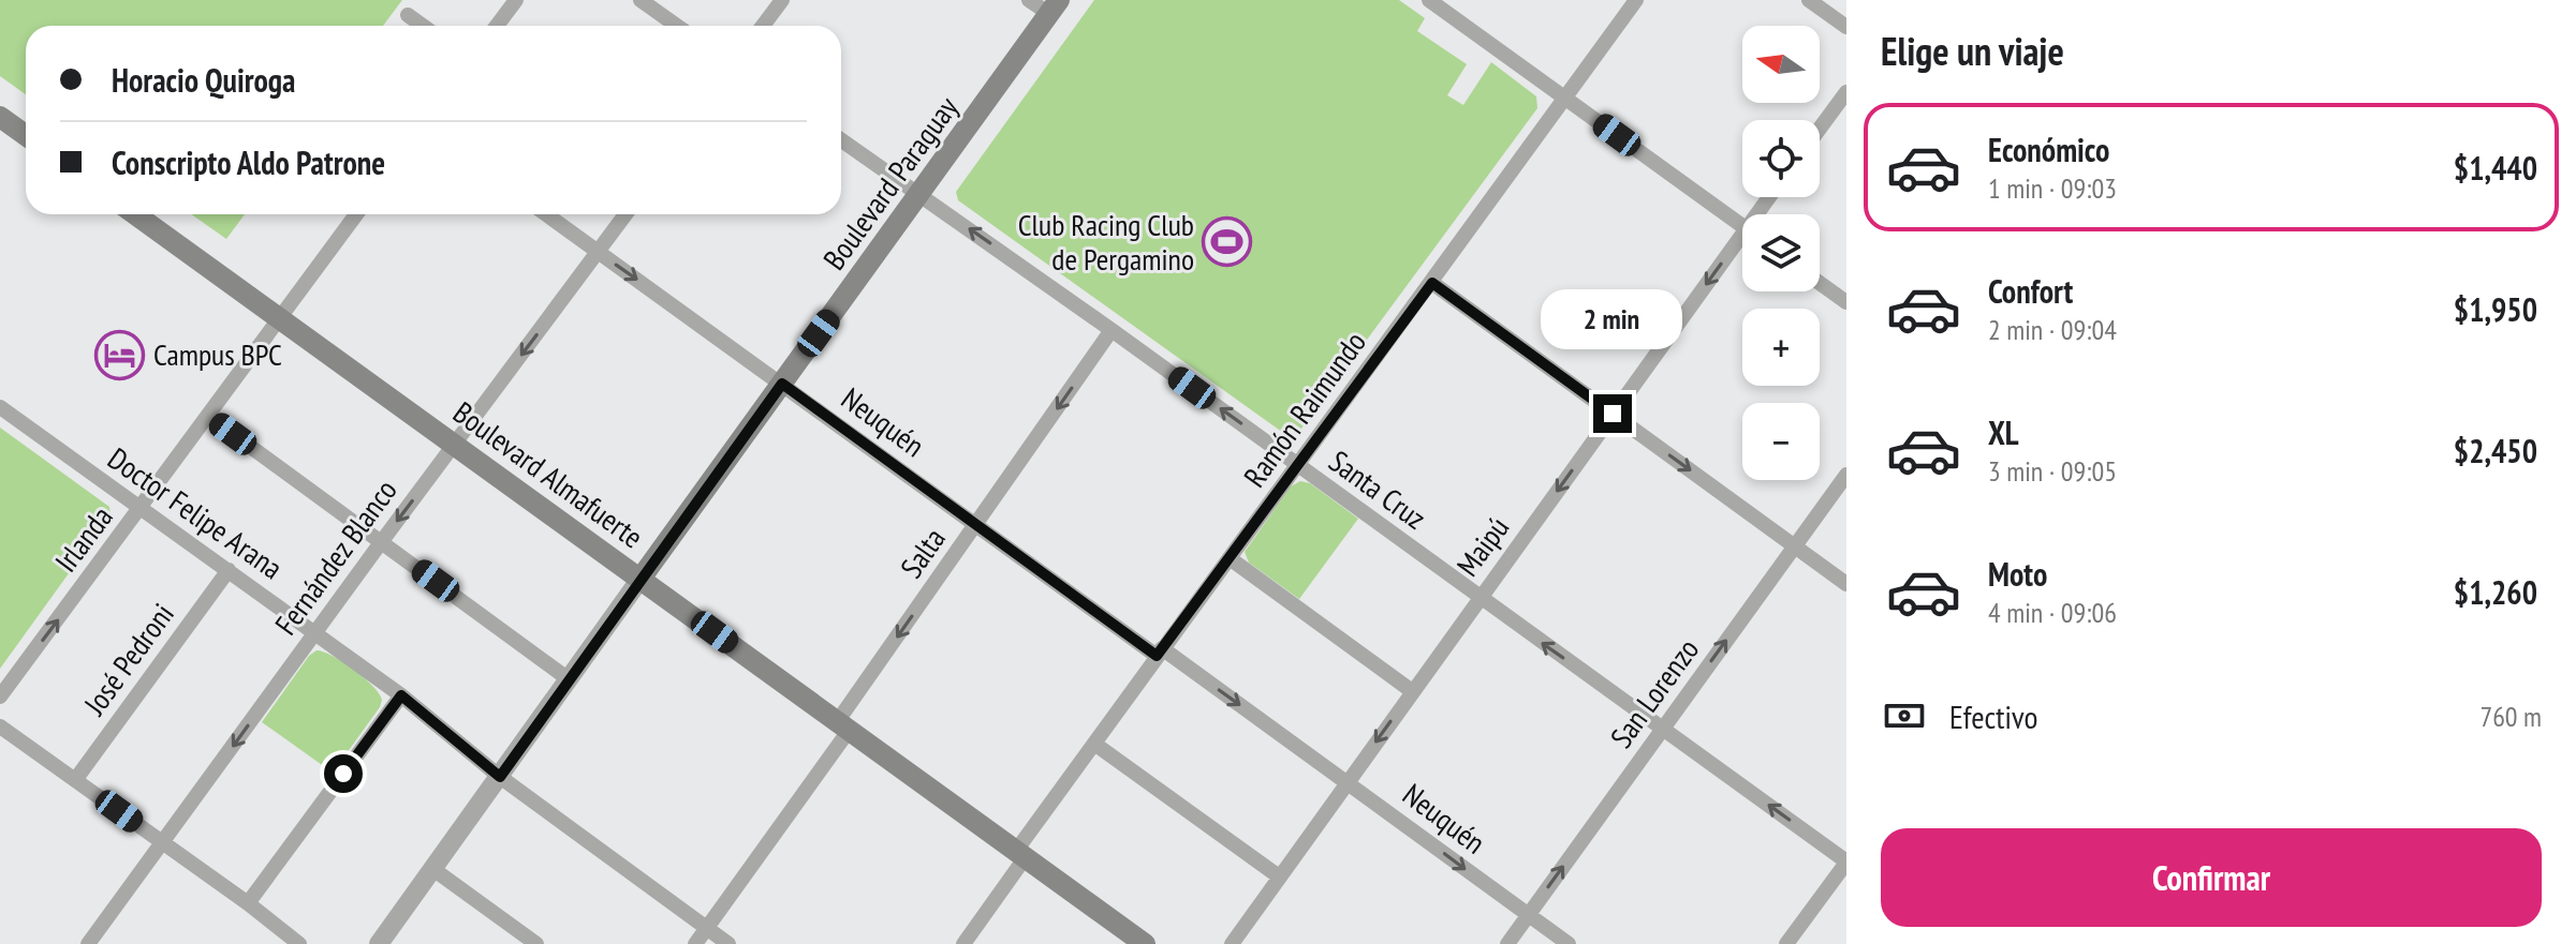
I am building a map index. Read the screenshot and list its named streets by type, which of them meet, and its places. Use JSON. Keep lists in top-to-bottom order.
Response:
{
  "streets": {
    "main road": ["Boulevard Paraguay", "Boulevard Almafuerte"],
    "street": [
      "Ramón Raimundo",
      "Neuquén",
      "Santa Cruz",
      "Doctor Felipe Arana",
      "Irlanda",
      "Maipú",
      "Salta",
      "Fernández Blanco",
      "José Pedroni",
      "San Lorenzo"
    ]
  },
  "crossings": [
    ["Boulevard Paraguay", "Neuquén"],
    ["Boulevard Paraguay", "Boulevard Almafuerte"],
    ["Boulevard Paraguay", "Santa Cruz"],
    ["Boulevard Paraguay", "Doctor Felipe Arana"],
    ["Ramón Raimundo", "Neuquén"],
    ["Ramón Raimundo", "Boulevard Almafuerte"],
    ["Ramón Raimundo", "Santa Cruz"],
    ["Neuquén", "Maipú"],
    ["Neuquén", "Salta"],
    ["Neuquén", "Fernández Blanco"],
    ["Neuquén", "San Lorenzo"],
    ["Boulevard Almafuerte", "Irlanda"],
    ["Boulevard Almafuerte", "Salta"],
    ["Boulevard Almafuerte", "Fernández Blanco"],
    ["Santa Cruz", "Maipú"],
    ["Santa Cruz", "Salta"],
    ["Santa Cruz", "San Lorenzo"],
    ["Doctor Felipe Arana", "Irlanda"],
    ["Doctor Felipe Arana", "Salta"],
    ["Doctor Felipe Arana", "Fernández Blanco"],
    ["Doctor Felipe Arana", "José Pedroni"]
  ],
  "one_way": [
    "Santa Cruz",
    "Irlanda",
    "Maipú",
    "Salta",
    "San Lorenzo"
  ],
  "places": {
    "sports": ["Club Racing Club de Pergamino"],
    "hotel": ["Campus BPC"]
  },
  "north": "left",
  "page": {
    "heading": "Elige un viaje",
    "map_buttons": ["+", "−"],
    "banner": ["Horacio Quiroga", "Conscripto Aldo Patrone"],
    "list": [
      {
        "name": "Económico",
        "note": "1 min · 09:03",
        "value": "$1,440"
      },
      {
        "name": "Confort",
        "note": "2 min · 09:04",
        "value": "$1,950"
      },
      {
        "name": "XL",
        "note": "3 min · 09:05",
        "value": "$2,450"
      },
      {
        "name": "Moto",
        "note": "4 min · 09:06",
        "value": "$1,260"
      }
    ],
    "bubble": "2 min",
    "pay": ["Efectivo", "760 m"],
    "buttons": "Confirmar"
  }
}
